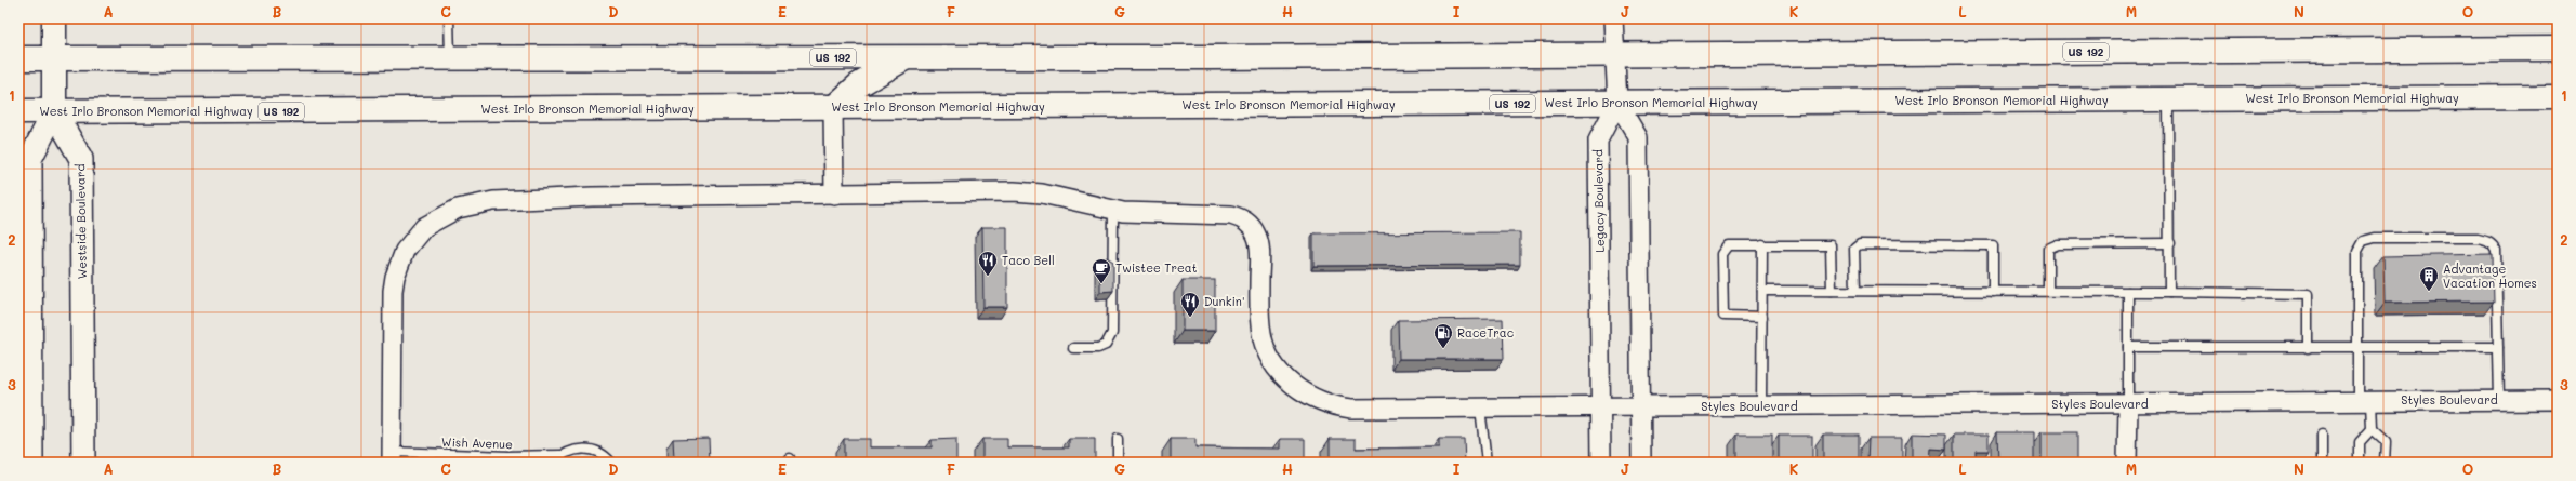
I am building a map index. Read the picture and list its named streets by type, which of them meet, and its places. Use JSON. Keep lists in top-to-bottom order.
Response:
{
  "streets": {
    "main road": ["US 192", "West Irlo Bronson Memorial Highway"],
    "street": ["Legacy Boulevard", "Westside Boulevard", "Styles Boulevard"],
    "lane": ["Wish Avenue"]
  },
  "crossings": [
    ["West Irlo Bronson Memorial Highway", "Legacy Boulevard"],
    ["West Irlo Bronson Memorial Highway", "Westside Boulevard"],
    ["Legacy Boulevard", "Styles Boulevard"],
    ["Styles Boulevard", "Wish Avenue"]
  ],
  "places": {
    "restaurant": ["Taco Bell", "Dunkin'"],
    "cafe": ["Twistee Treat"],
    "building": ["Advantage Vacation Homes"],
    "fuel station": ["RaceTrac"]
  },
  "grid": {
    "columns": [
      "A",
      "B",
      "C",
      "D",
      "E",
      "F",
      "G",
      "H",
      "I",
      "J",
      "K",
      "L",
      "M",
      "N",
      "O"
    ],
    "rows": ["1", "2", "3"]
  }
}
